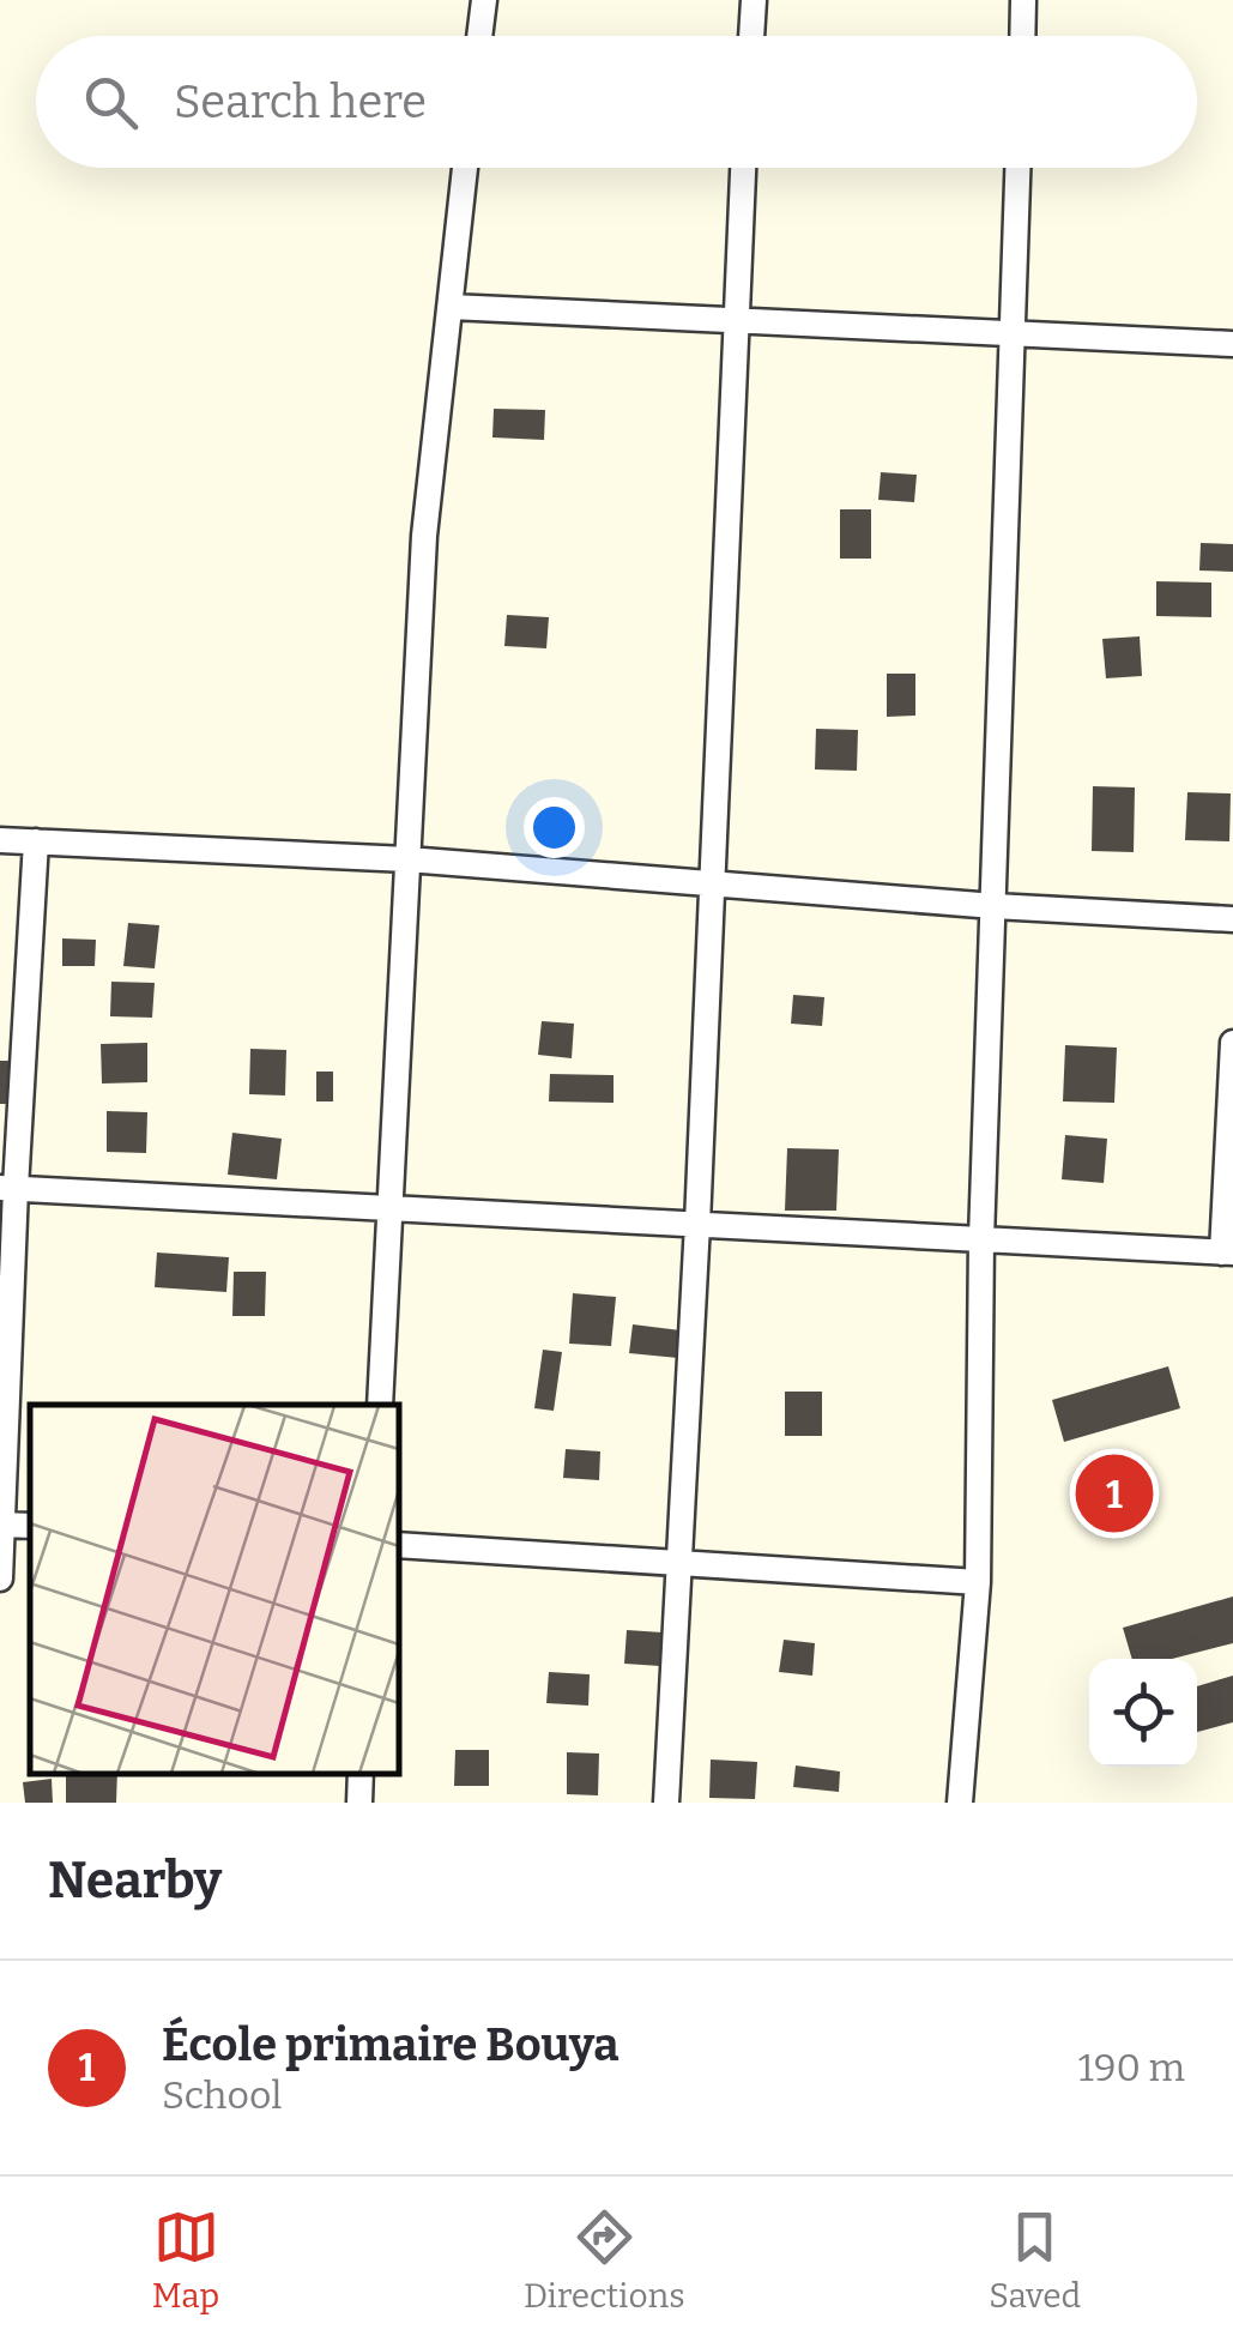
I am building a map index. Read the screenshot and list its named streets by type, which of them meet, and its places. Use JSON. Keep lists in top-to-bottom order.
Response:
{
  "page": {
    "search": "Search here",
    "pins": "1",
    "heading": "Nearby",
    "list": [
      {
        "mark": "1",
        "name": "École primaire Bouya",
        "note": "School",
        "value": "190 m"
      }
    ],
    "nav": ["Map", "Directions", "Saved"]
  }
}
